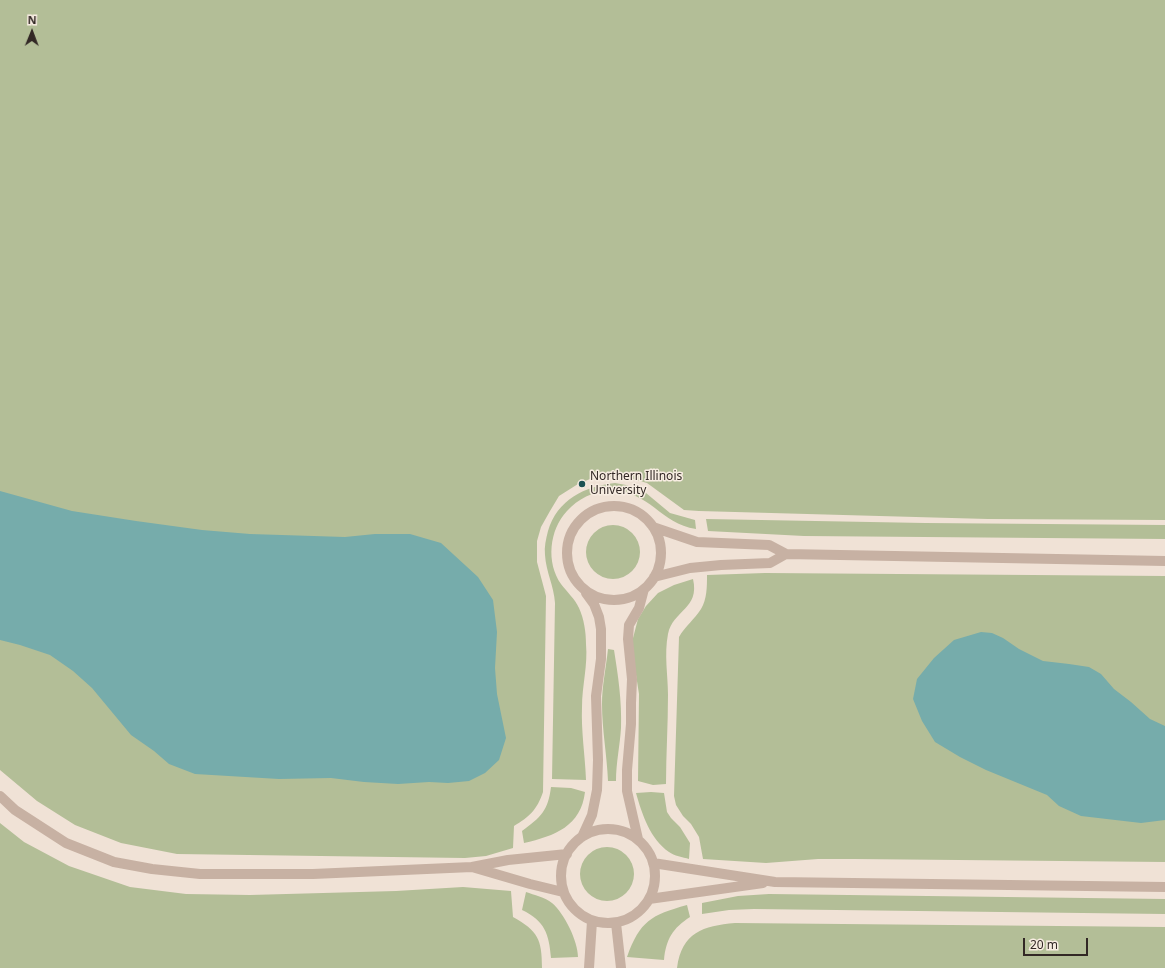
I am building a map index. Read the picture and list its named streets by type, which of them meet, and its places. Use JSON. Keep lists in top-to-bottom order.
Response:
{
  "places": ["Northern Illinois University"],
  "scale_bar": "20 m",
  "north": "top"
}
